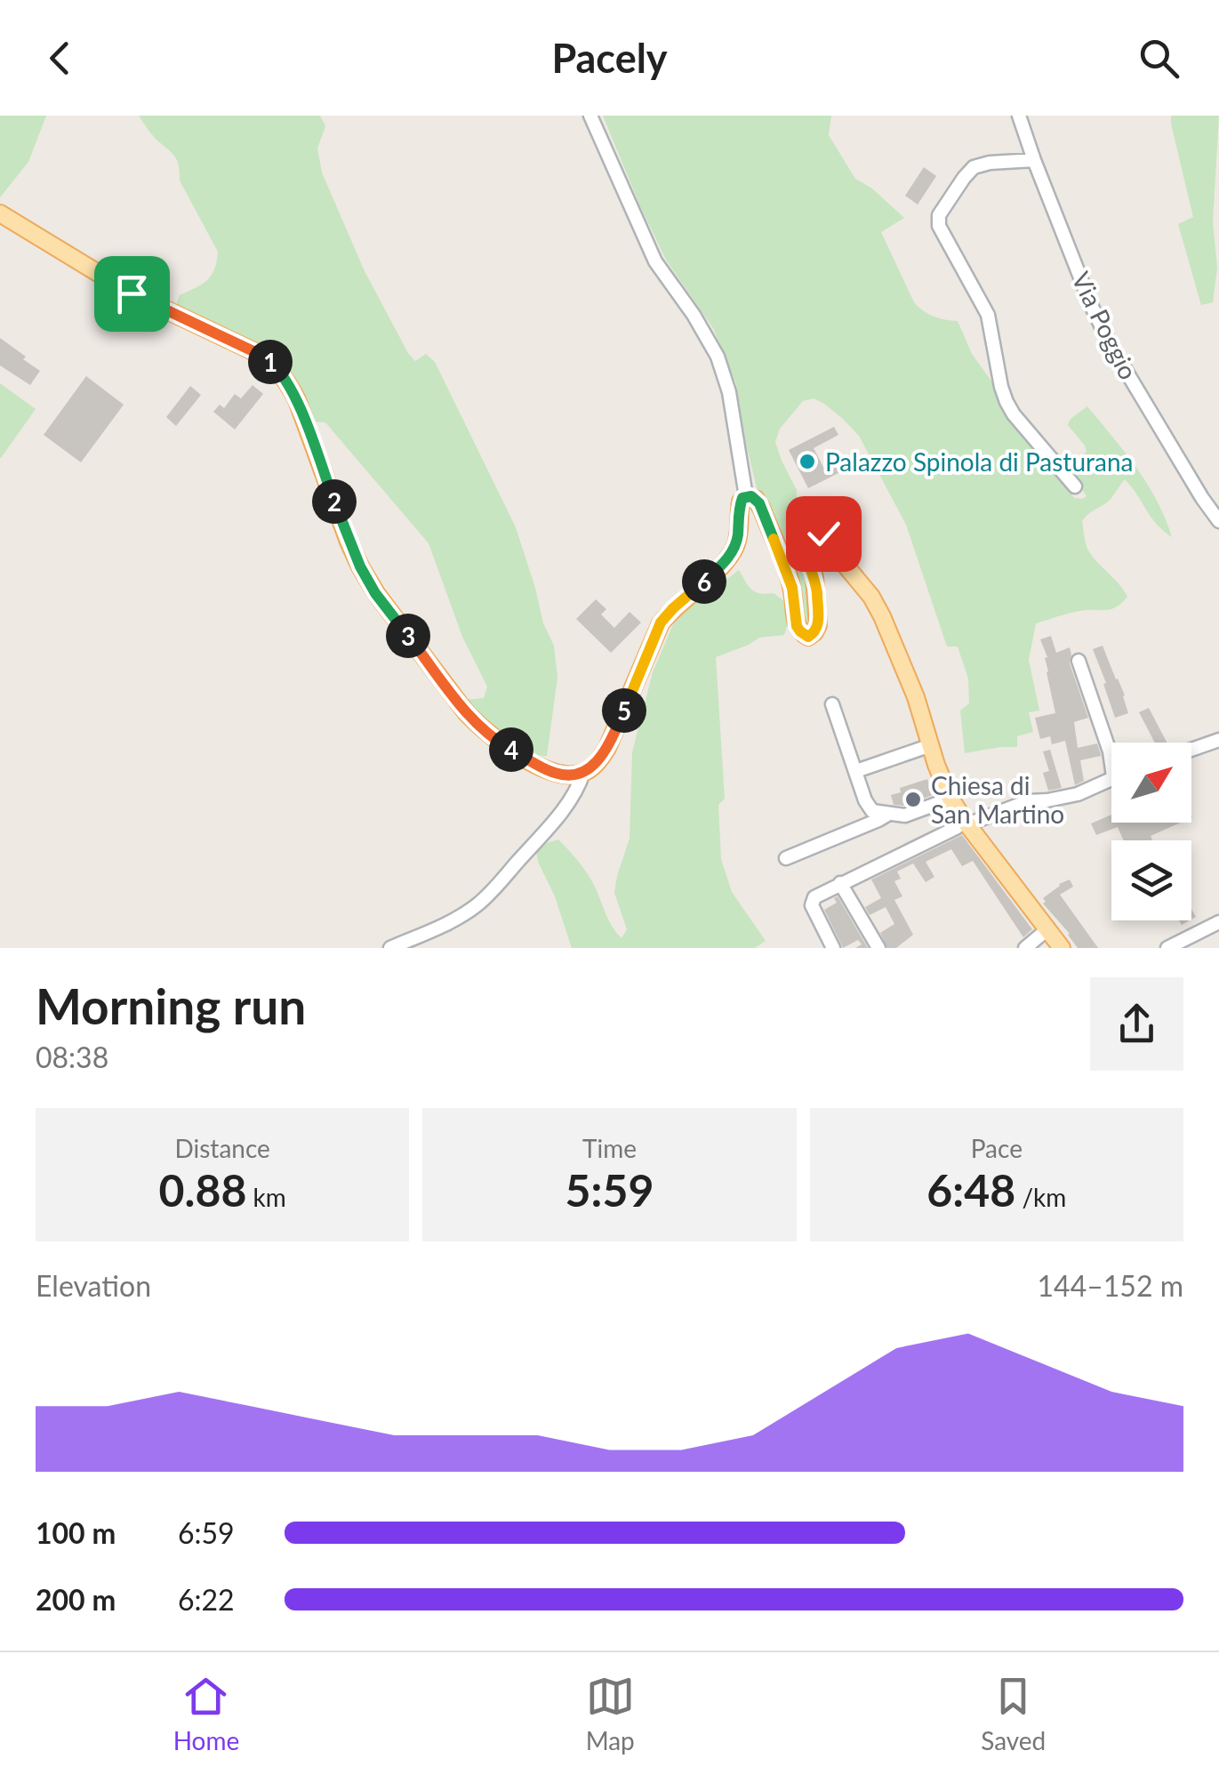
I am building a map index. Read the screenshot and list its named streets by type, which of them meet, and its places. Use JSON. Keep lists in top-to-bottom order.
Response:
{
  "streets": {
    "street": ["Via Poggio"]
  },
  "places": ["Palazzo Spinola di Pasturana", "Chiesa di San Martino"],
  "north": "top right",
  "page": {
    "header": "Pacely",
    "pins": [
      "1",
      "2",
      "6",
      "3",
      "5",
      "4"
    ],
    "heading": ["Morning run", "08:38"],
    "stats": [
      ["Distance", "0.88 km"],
      ["Time", "5:59"],
      ["Pace", "6:48 /km"]
    ],
    "chart": ["Elevation", "144–152 m"],
    "list": [
      {
        "name": "100 m",
        "note": "6:59"
      },
      {
        "name": "200 m",
        "note": "6:22"
      }
    ],
    "tabs": ["Home", "Map", "Saved"]
  }
}
